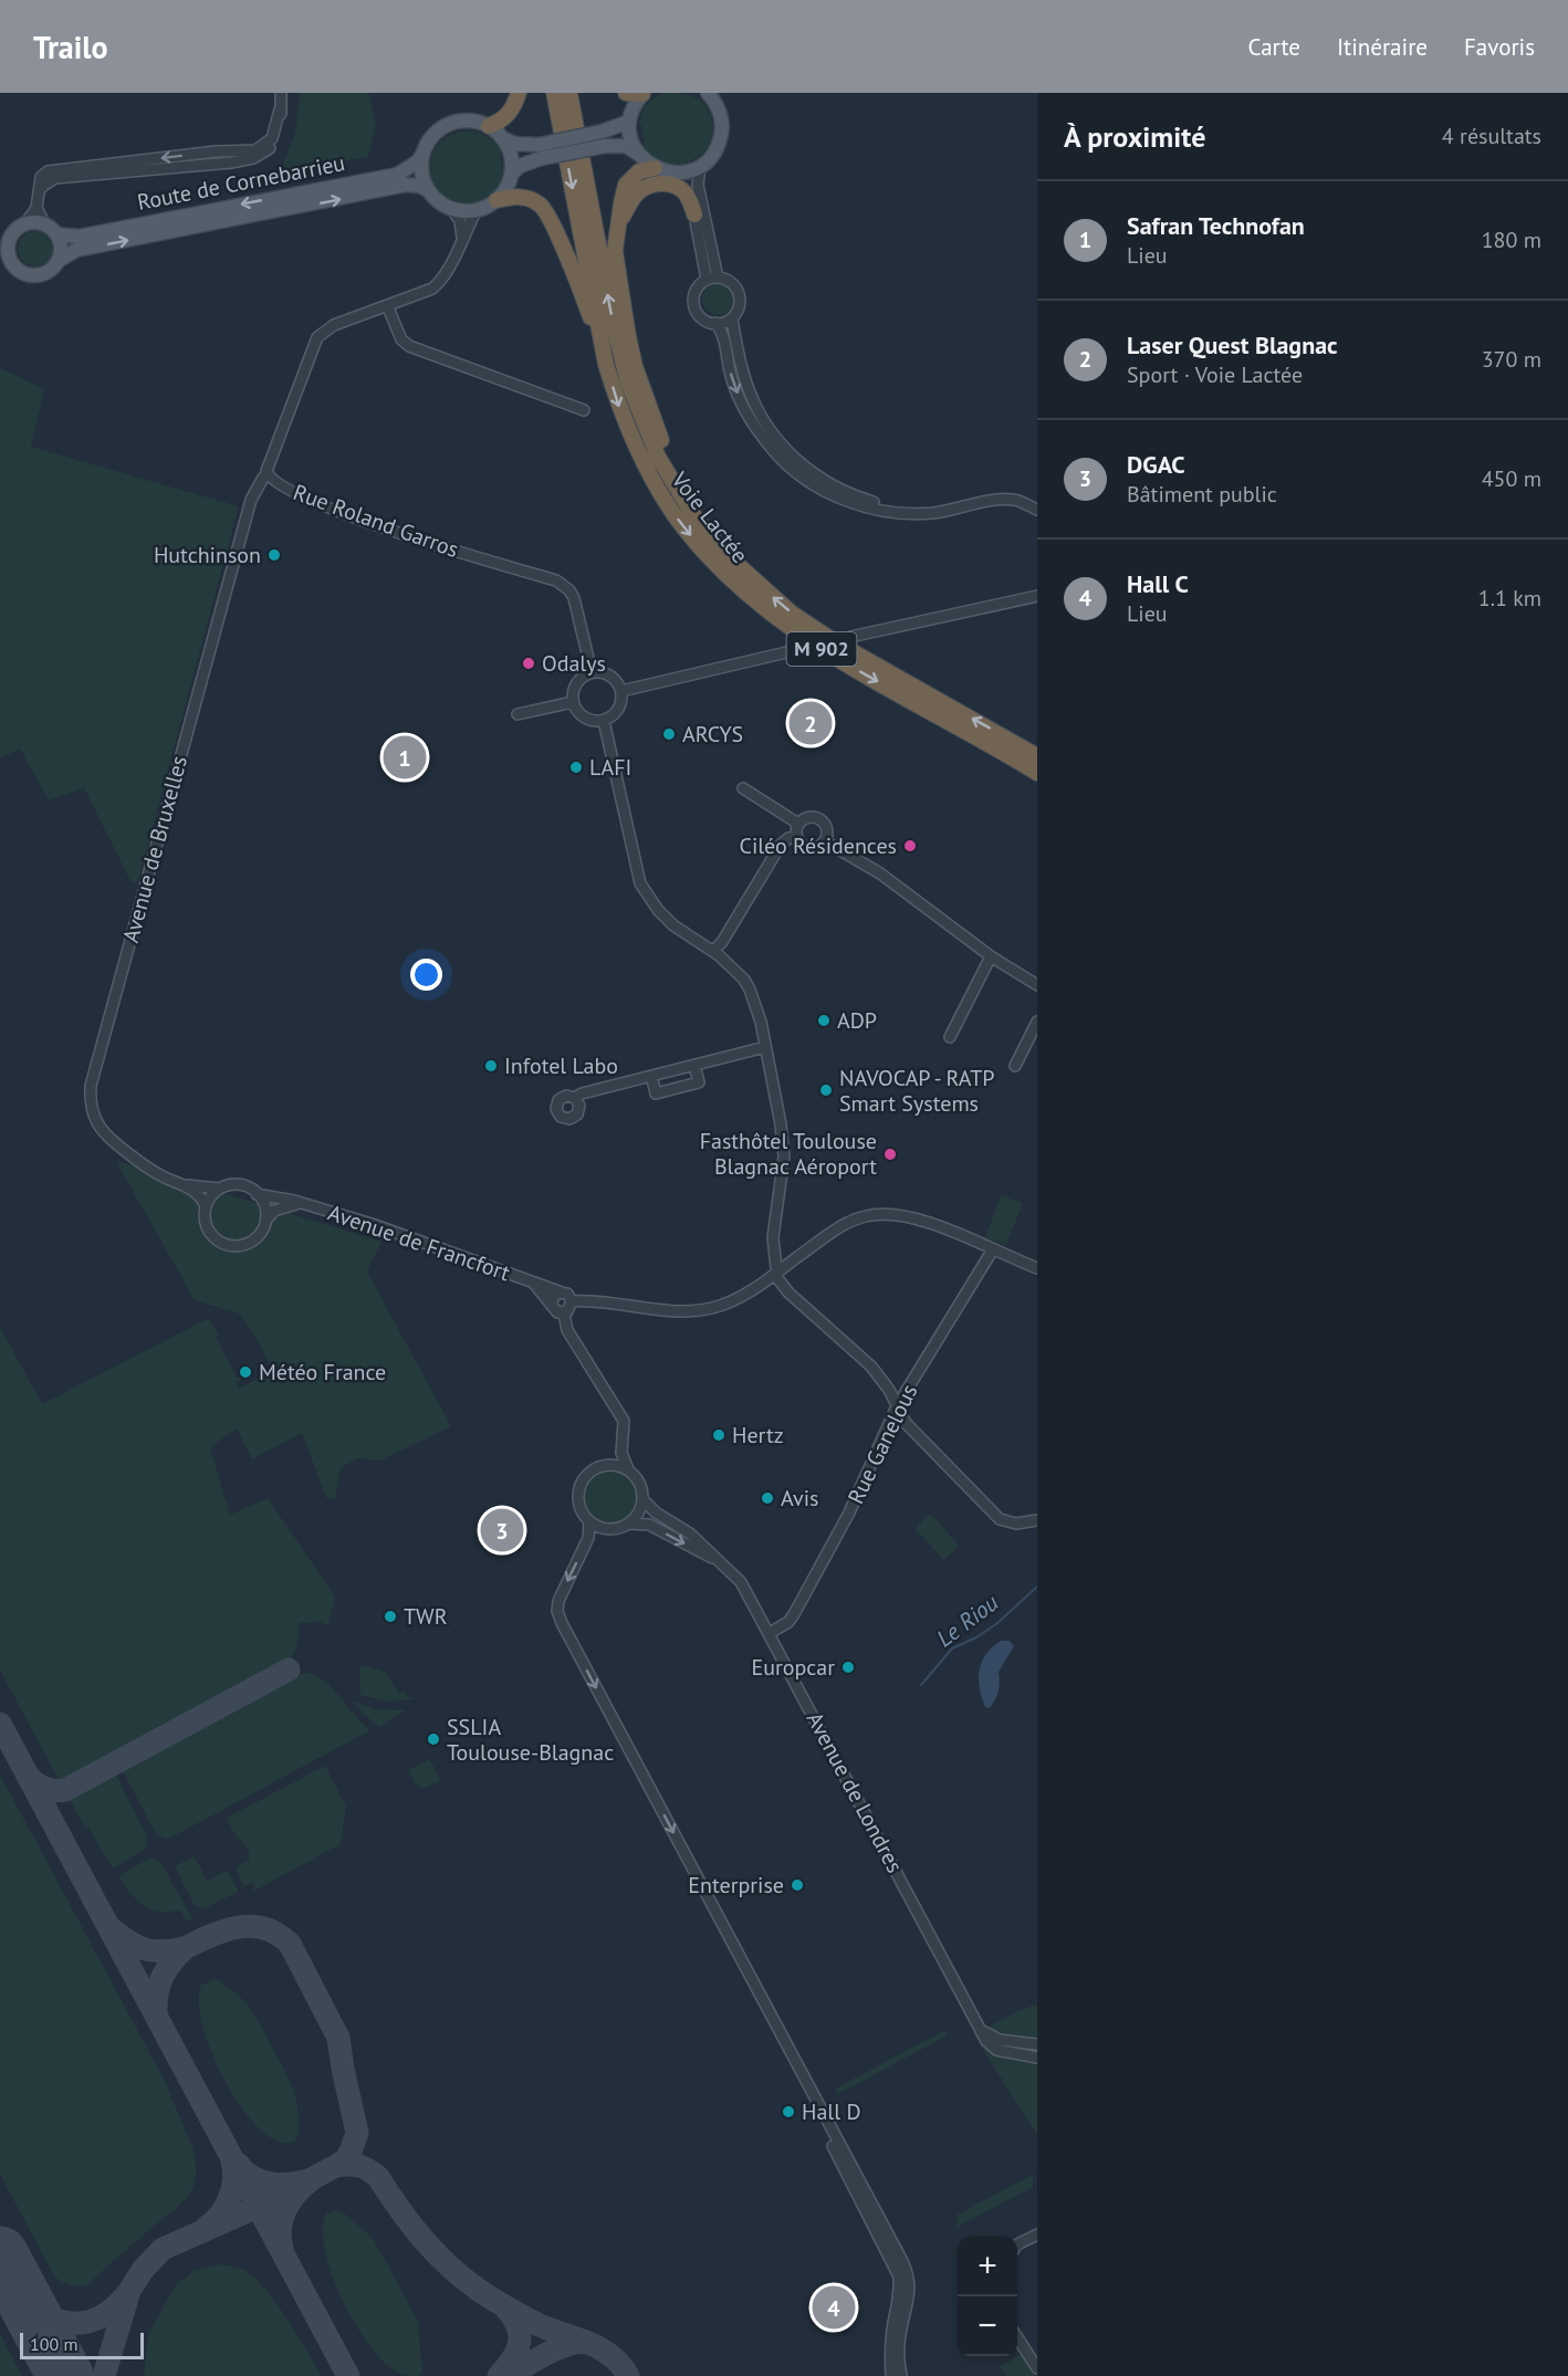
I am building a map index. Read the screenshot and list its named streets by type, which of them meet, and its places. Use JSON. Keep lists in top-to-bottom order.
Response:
{
  "streets": {
    "highway": ["Voie Lactée", "M 902"],
    "main road": ["Route de Cornebarrieu"],
    "street": [
      "Rue Roland Garros",
      "Avenue de Bruxelles",
      "Avenue de Francfort",
      "Rue Ganelous",
      "Avenue de Londres"
    ]
  },
  "crossings": [
    ["Route de Cornebarrieu", "Rue Roland Garros"],
    ["Rue Roland Garros", "Avenue de Bruxelles"],
    ["Rue Ganelous", "Avenue de Londres"]
  ],
  "water": ["Le Riou"],
  "places": [
    "Hutchinson",
    "Odalys",
    "ARCYS",
    "LAFI",
    "Ciléo Résidences",
    "ADP",
    "Infotel Labo",
    "NAVOCAP - RATP Smart Systems",
    "Fasthôtel Toulouse Blagnac Aéroport",
    "Météo France",
    "Hertz",
    "Avis",
    "TWR",
    "Europcar",
    "SSLIA Toulouse-Blagnac",
    "Enterprise",
    "Hall D"
  ],
  "scale_bar": "100 m",
  "page": {
    "header": "Trailo",
    "nav": ["Carte", "Itinéraire", "Favoris"],
    "heading": ["À proximité", "4 résultats"],
    "list": [
      {
        "mark": "1",
        "name": "Safran Technofan",
        "note": "Lieu",
        "value": "180 m"
      },
      {
        "mark": "2",
        "name": "Laser Quest Blagnac",
        "note": "Sport · Voie Lactée",
        "value": "370 m"
      },
      {
        "mark": "3",
        "name": "DGAC",
        "note": "Bâtiment public",
        "value": "450 m"
      },
      {
        "mark": "4",
        "name": "Hall C",
        "note": "Lieu",
        "value": "1.1 km"
      }
    ],
    "pins": [
      "2",
      "1",
      "3",
      "4"
    ],
    "map_buttons": ["+", "−"],
    "scale": "100 m"
  }
}
